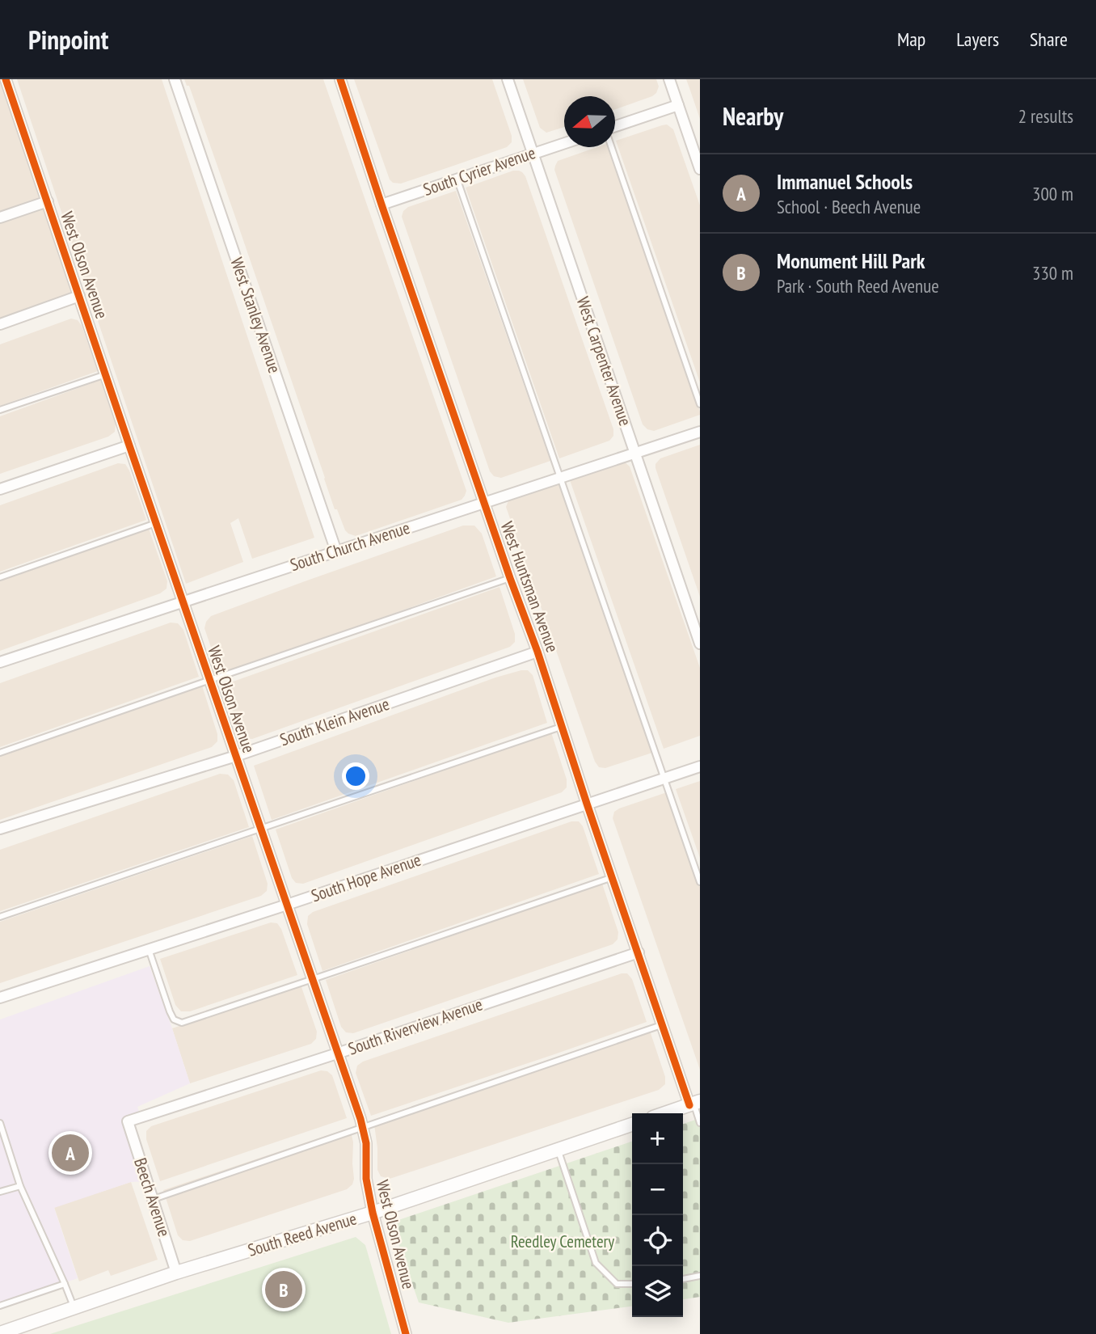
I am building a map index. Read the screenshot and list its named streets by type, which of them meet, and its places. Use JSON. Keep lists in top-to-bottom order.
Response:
{
  "streets": {
    "street": [
      "South Cyrier Avenue",
      "West Olson Avenue",
      "West Stanley Avenue",
      "West Carpenter Avenue",
      "South Church Avenue",
      "West Huntsman Avenue",
      "South Klein Avenue",
      "South Hope Avenue",
      "South Riverview Avenue",
      "Beech Avenue",
      "South Reed Avenue"
    ]
  },
  "crossings": [
    ["South Cyrier Avenue", "West Carpenter Avenue"],
    ["South Cyrier Avenue", "West Huntsman Avenue"],
    ["West Olson Avenue", "South Church Avenue"],
    ["West Olson Avenue", "South Klein Avenue"],
    ["West Olson Avenue", "South Hope Avenue"],
    ["West Olson Avenue", "South Riverview Avenue"],
    ["West Olson Avenue", "South Reed Avenue"],
    ["West Stanley Avenue", "South Church Avenue"],
    ["West Carpenter Avenue", "South Church Avenue"],
    ["South Church Avenue", "West Huntsman Avenue"],
    ["West Huntsman Avenue", "South Klein Avenue"],
    ["West Huntsman Avenue", "South Hope Avenue"],
    ["West Huntsman Avenue", "South Riverview Avenue"],
    ["South Riverview Avenue", "Beech Avenue"],
    ["Beech Avenue", "South Reed Avenue"]
  ],
  "parks": ["Reedley Cemetery"],
  "north": "left",
  "page": {
    "header": "Pinpoint",
    "nav": ["Map", "Layers", "Share"],
    "heading": ["Nearby", "2 results"],
    "list": [
      {
        "mark": "A",
        "name": "Immanuel Schools",
        "note": "School · Beech Avenue",
        "value": "300 m"
      },
      {
        "mark": "B",
        "name": "Monument Hill Park",
        "note": "Park · South Reed Avenue",
        "value": "330 m"
      }
    ],
    "map_buttons": ["+", "−"],
    "pins": ["A", "B"]
  }
}
